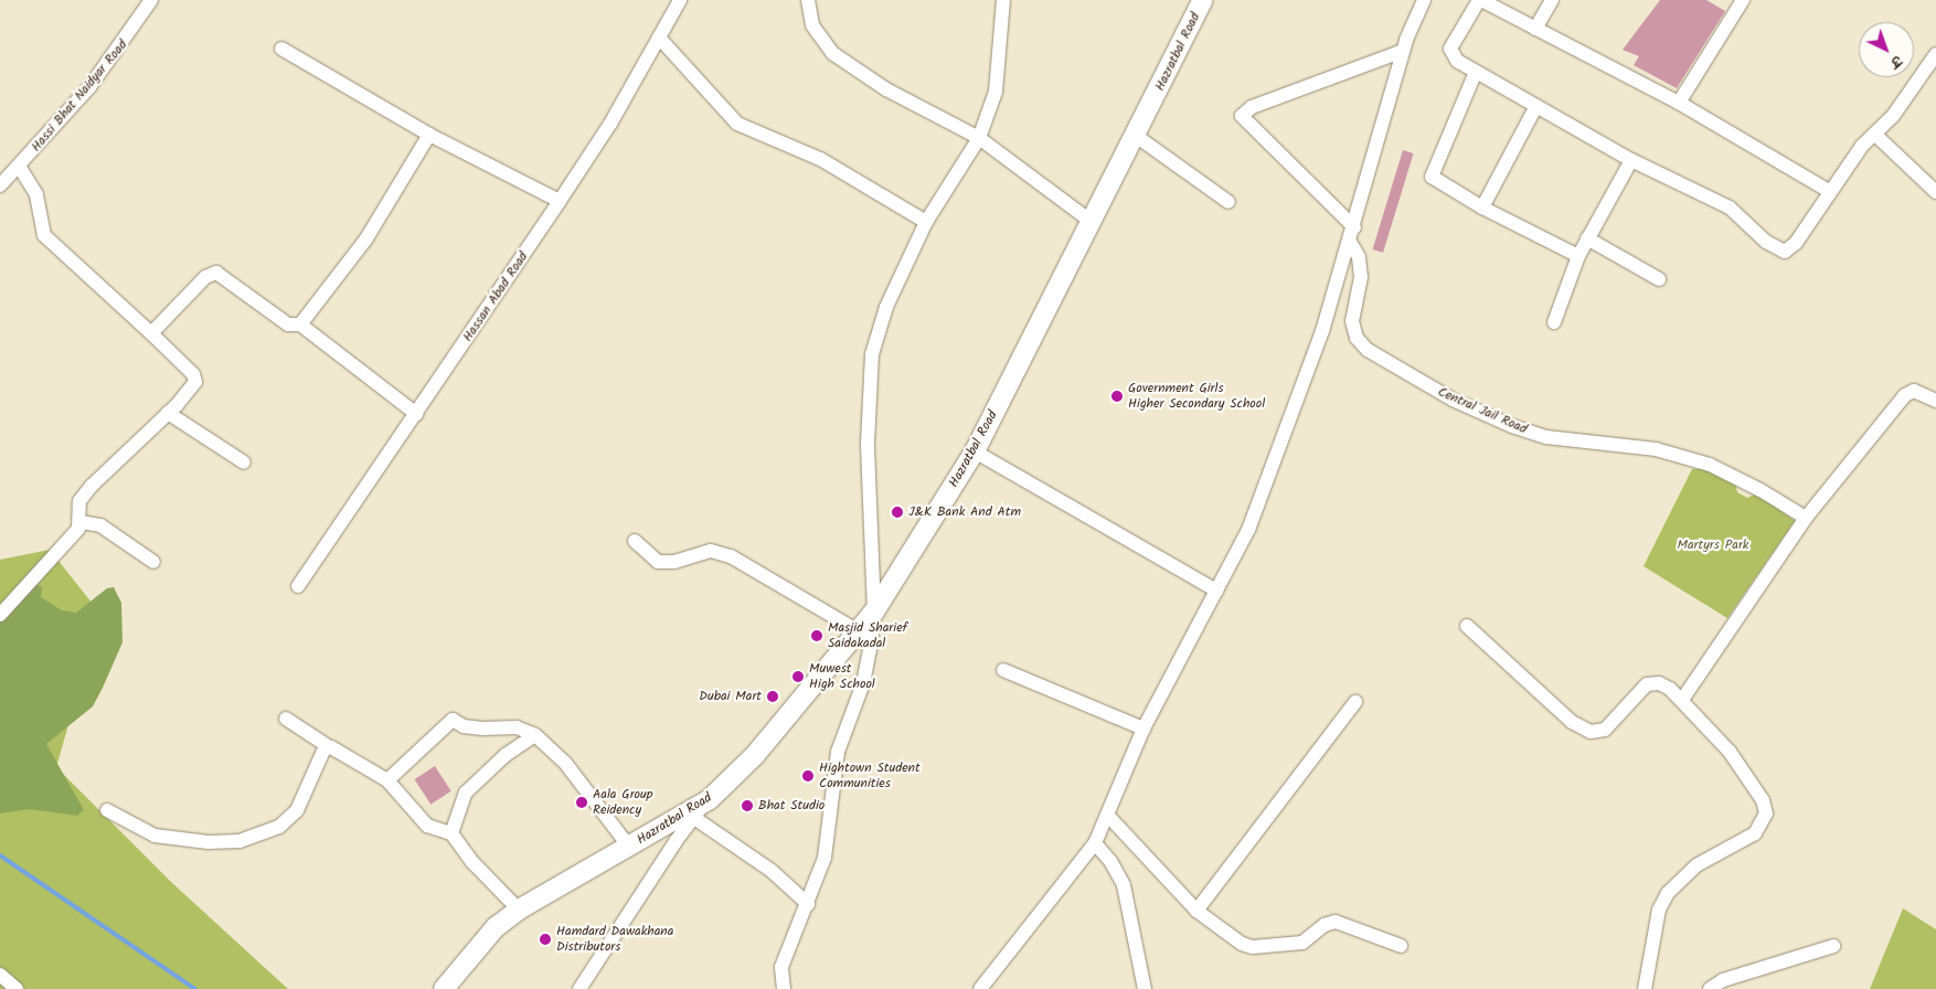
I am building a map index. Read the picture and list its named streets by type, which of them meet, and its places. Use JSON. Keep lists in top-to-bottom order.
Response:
{
  "streets": {
    "main road": ["Hazratbal Road"],
    "street": ["Hassi Bhat Naidyar Road", "Hassan Abad Road", "Central Jail Road"]
  },
  "parks": ["Martyrs Park"],
  "places": [
    "Government Girls Higher Secondary School",
    "J&K Bank And Atm",
    "Masjid Sharief Saidakadal",
    "Muwest High School",
    "Dubai Mart",
    "Hightown Student Communities",
    "Aala Group Reidency",
    "Bhat Studio",
    "Hamdard Dawakhana Distributors"
  ],
  "north": "bottom right"
}
